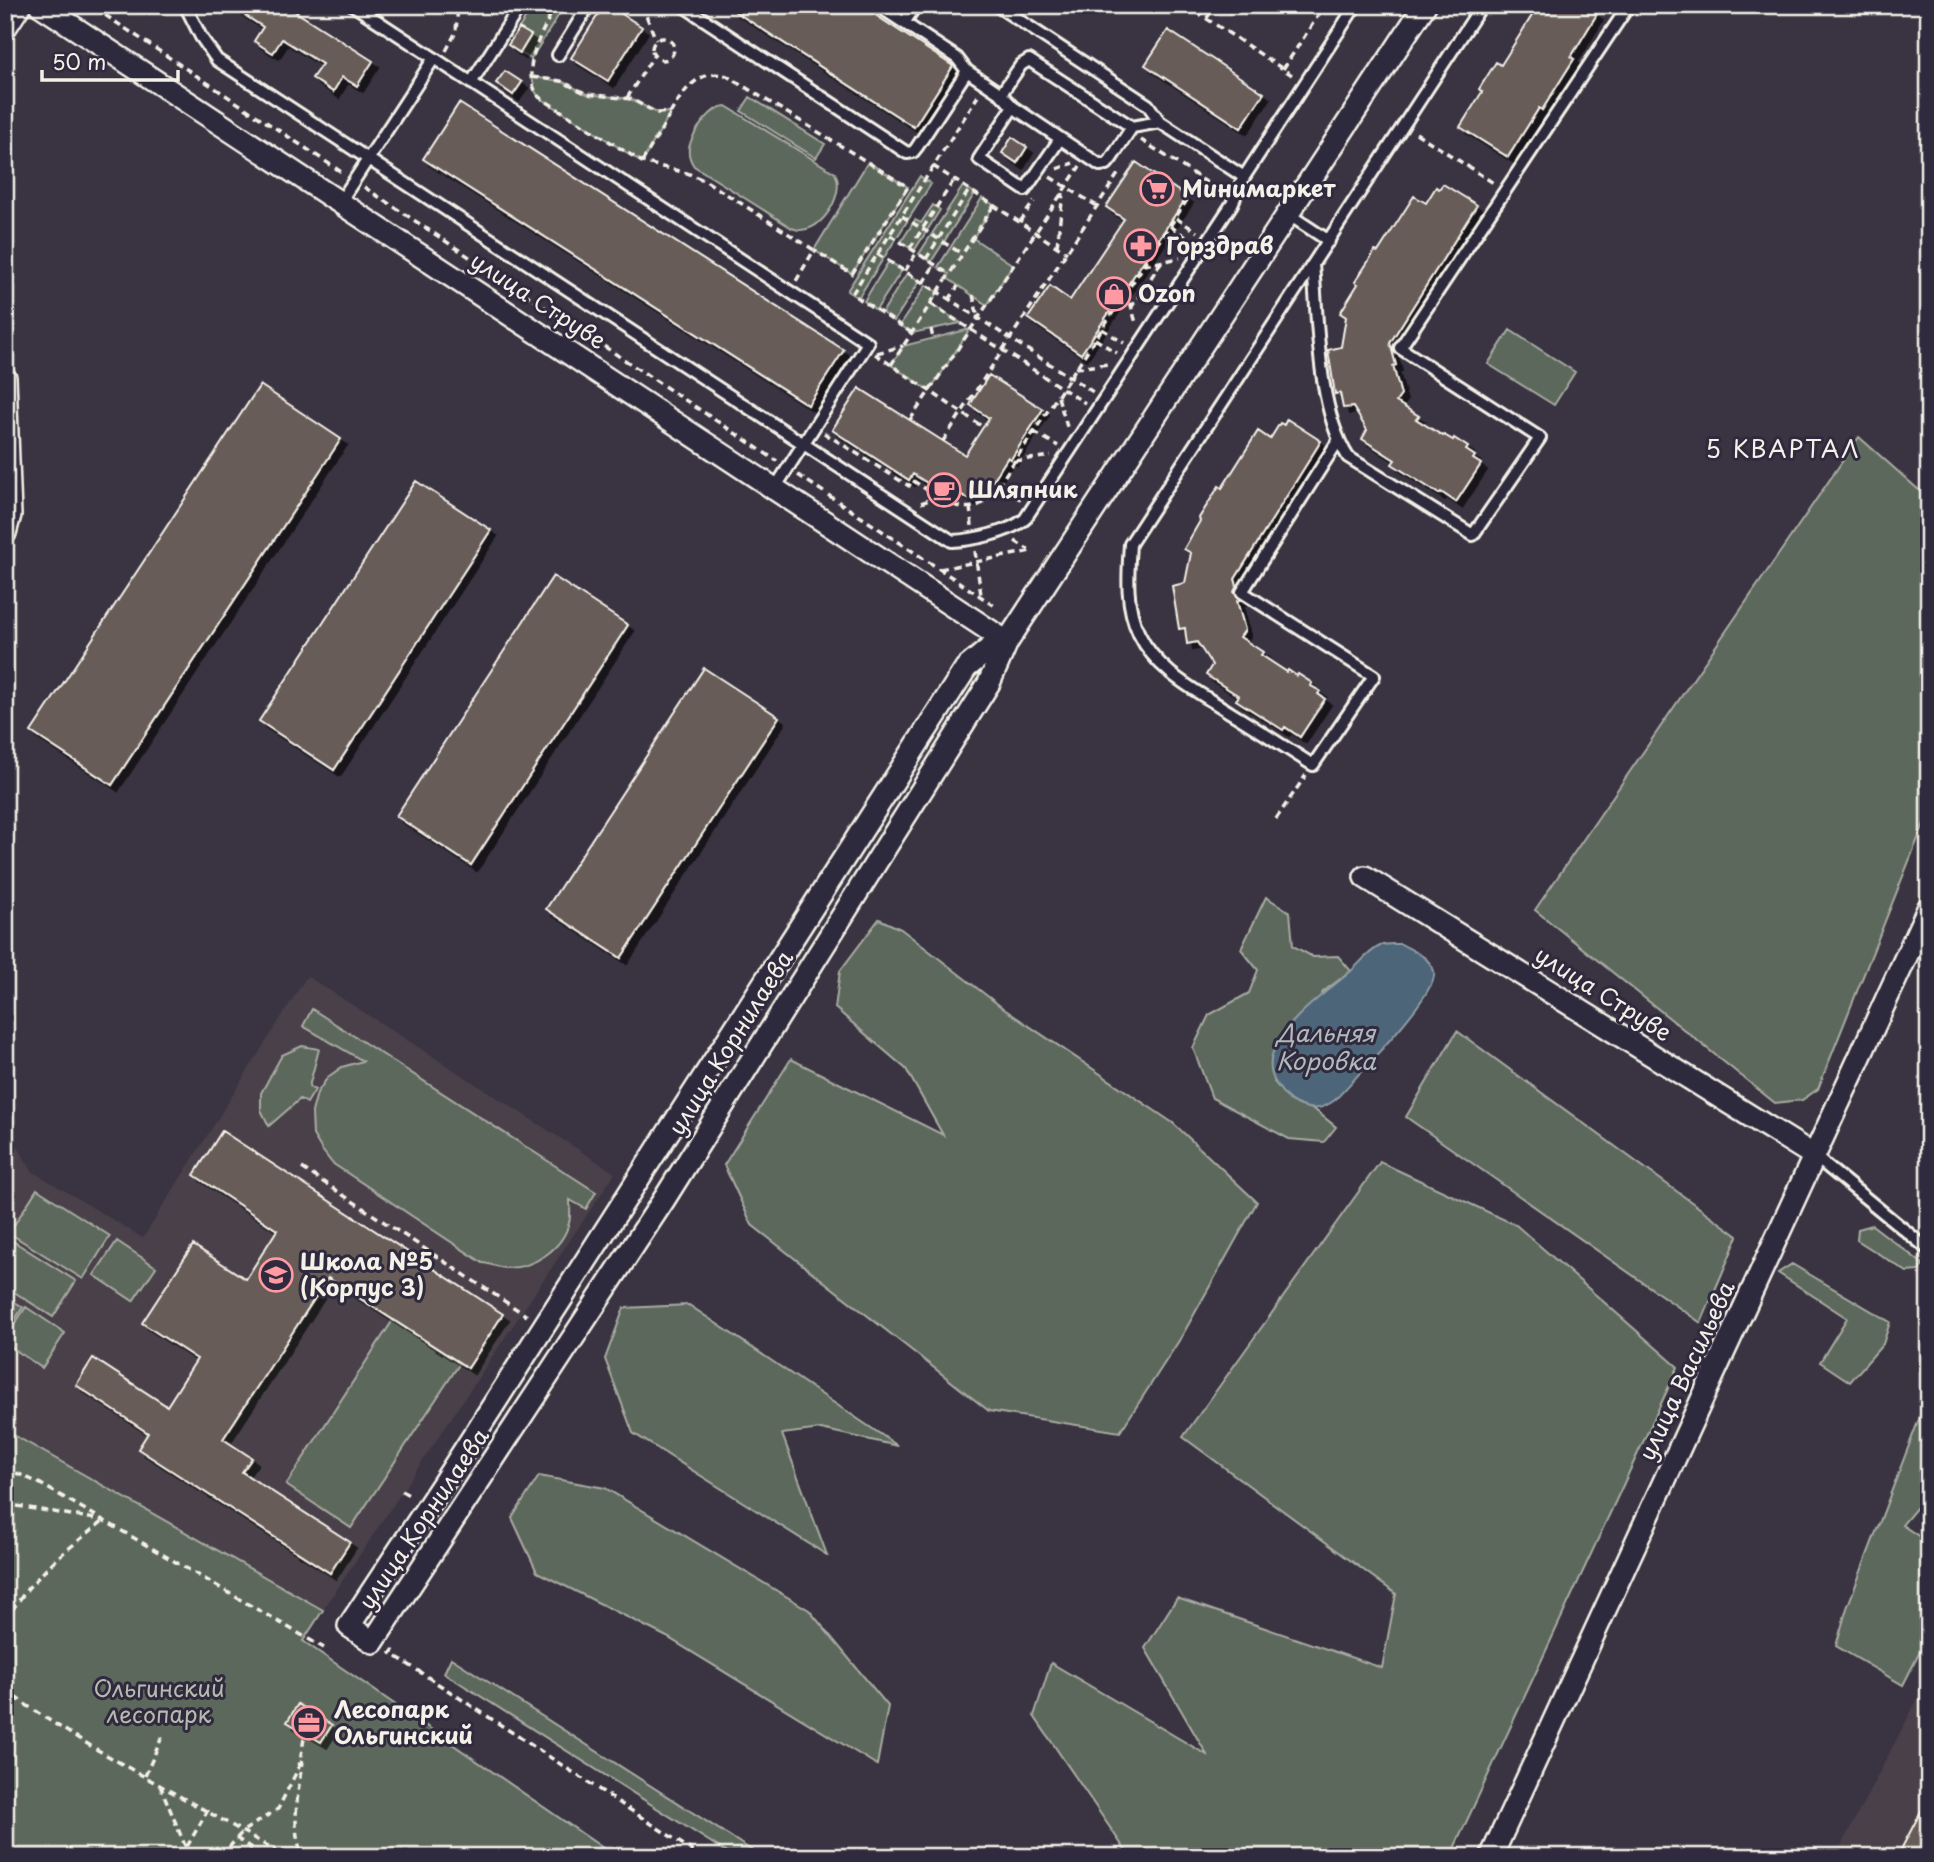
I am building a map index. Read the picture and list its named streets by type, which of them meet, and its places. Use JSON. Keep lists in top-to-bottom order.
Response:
{
  "streets": {
    "street": ["улица Струве", "улица Корнилаева", "улица Васильева"]
  },
  "crossings": [
    ["улица Струве", "улица Корнилаева"],
    ["улица Струве", "улица Васильева"]
  ],
  "districts": ["5 КВАРТАЛ"],
  "water": ["Дальняя Коровка"],
  "parks": ["Ольгинский лесопарк"],
  "places": {
    "supermarket": ["Минимаркет"],
    "pharmacy": ["Горздрав"],
    "shop": ["Ozon"],
    "cafe": ["Шляпник"],
    "school or university": ["Школа №5 (Корпус 3)"],
    "office": ["Лесопарк Ольгинский"]
  },
  "scale_bar": "50 m"
}
